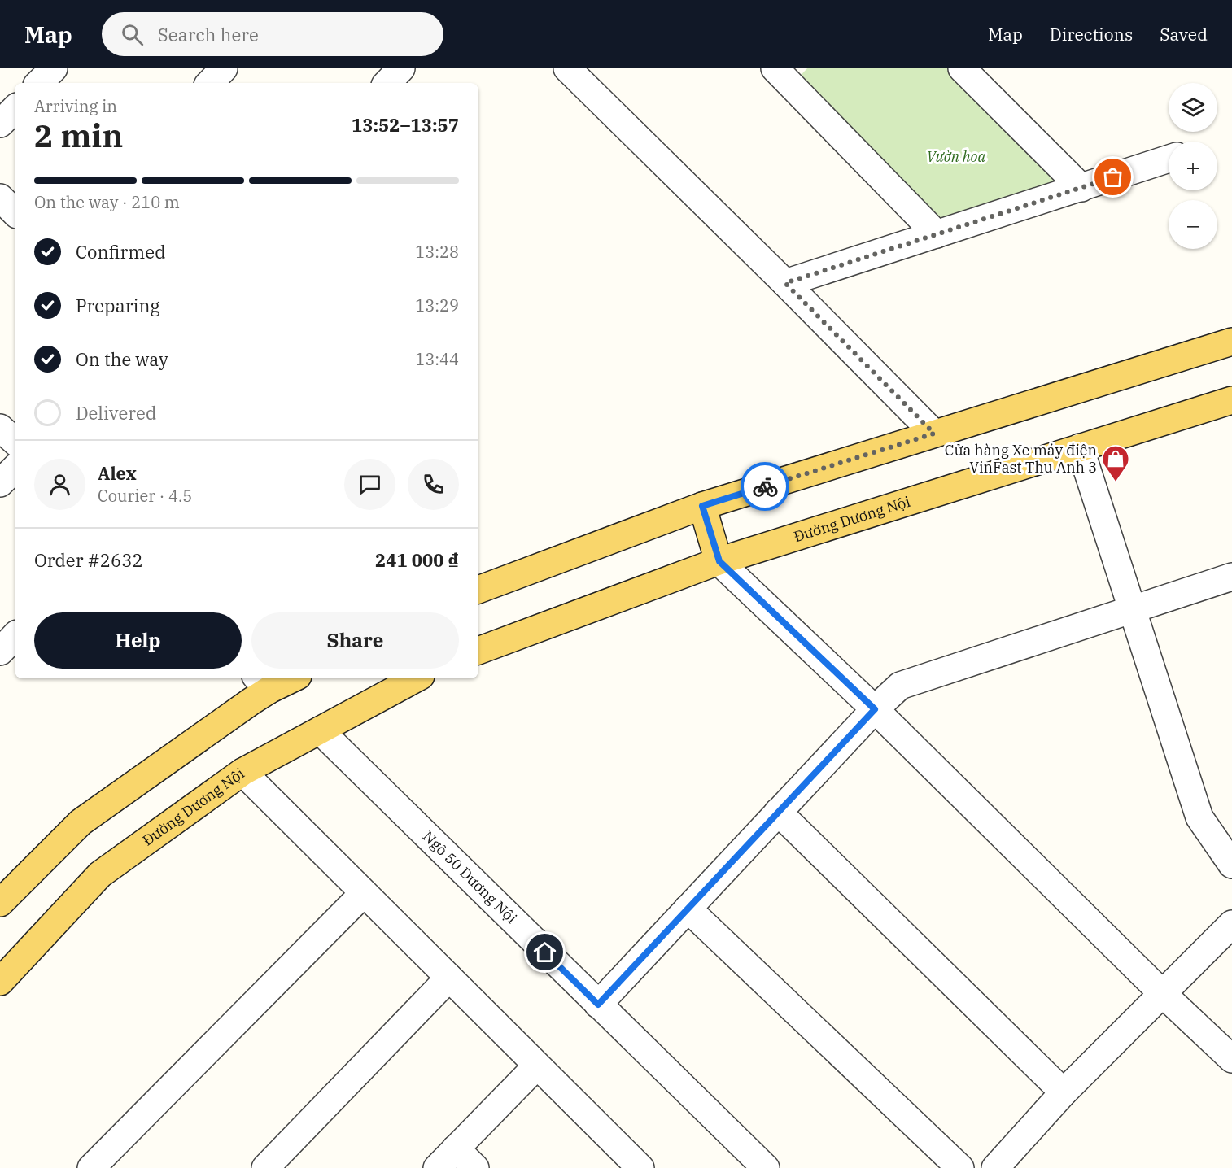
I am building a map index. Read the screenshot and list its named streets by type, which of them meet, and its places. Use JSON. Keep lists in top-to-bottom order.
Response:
{
  "streets": {
    "main road": ["Đường Dương Nội"],
    "street": ["Ngõ 50 Dương Nội"]
  },
  "crossings": [
    ["Đường Dương Nội", "Ngõ 50 Dương Nội"]
  ],
  "parks": ["Vườn hoa"],
  "places": {
    "shop": ["Cửa hàng Xe máy điện VinFast Thu Anh 3"]
  },
  "page": {
    "header": "Map",
    "search": "Search here",
    "nav": ["Map", "Directions", "Saved"],
    "map_buttons": ["+", "−"],
    "heading": ["2 min", "Arriving in", "13:52–13:57"],
    "panel": [
      "Alex",
      "Courier · 4.5",
      "Order #2632",
      "241 000 ₫"
    ],
    "bar": "On the way · 210 m",
    "list": [
      ["Confirmed", "13:28"],
      ["Preparing", "13:29"],
      ["On the way", "13:44"],
      "Delivered"
    ],
    "buttons": ["Help", "Share"]
  }
}
